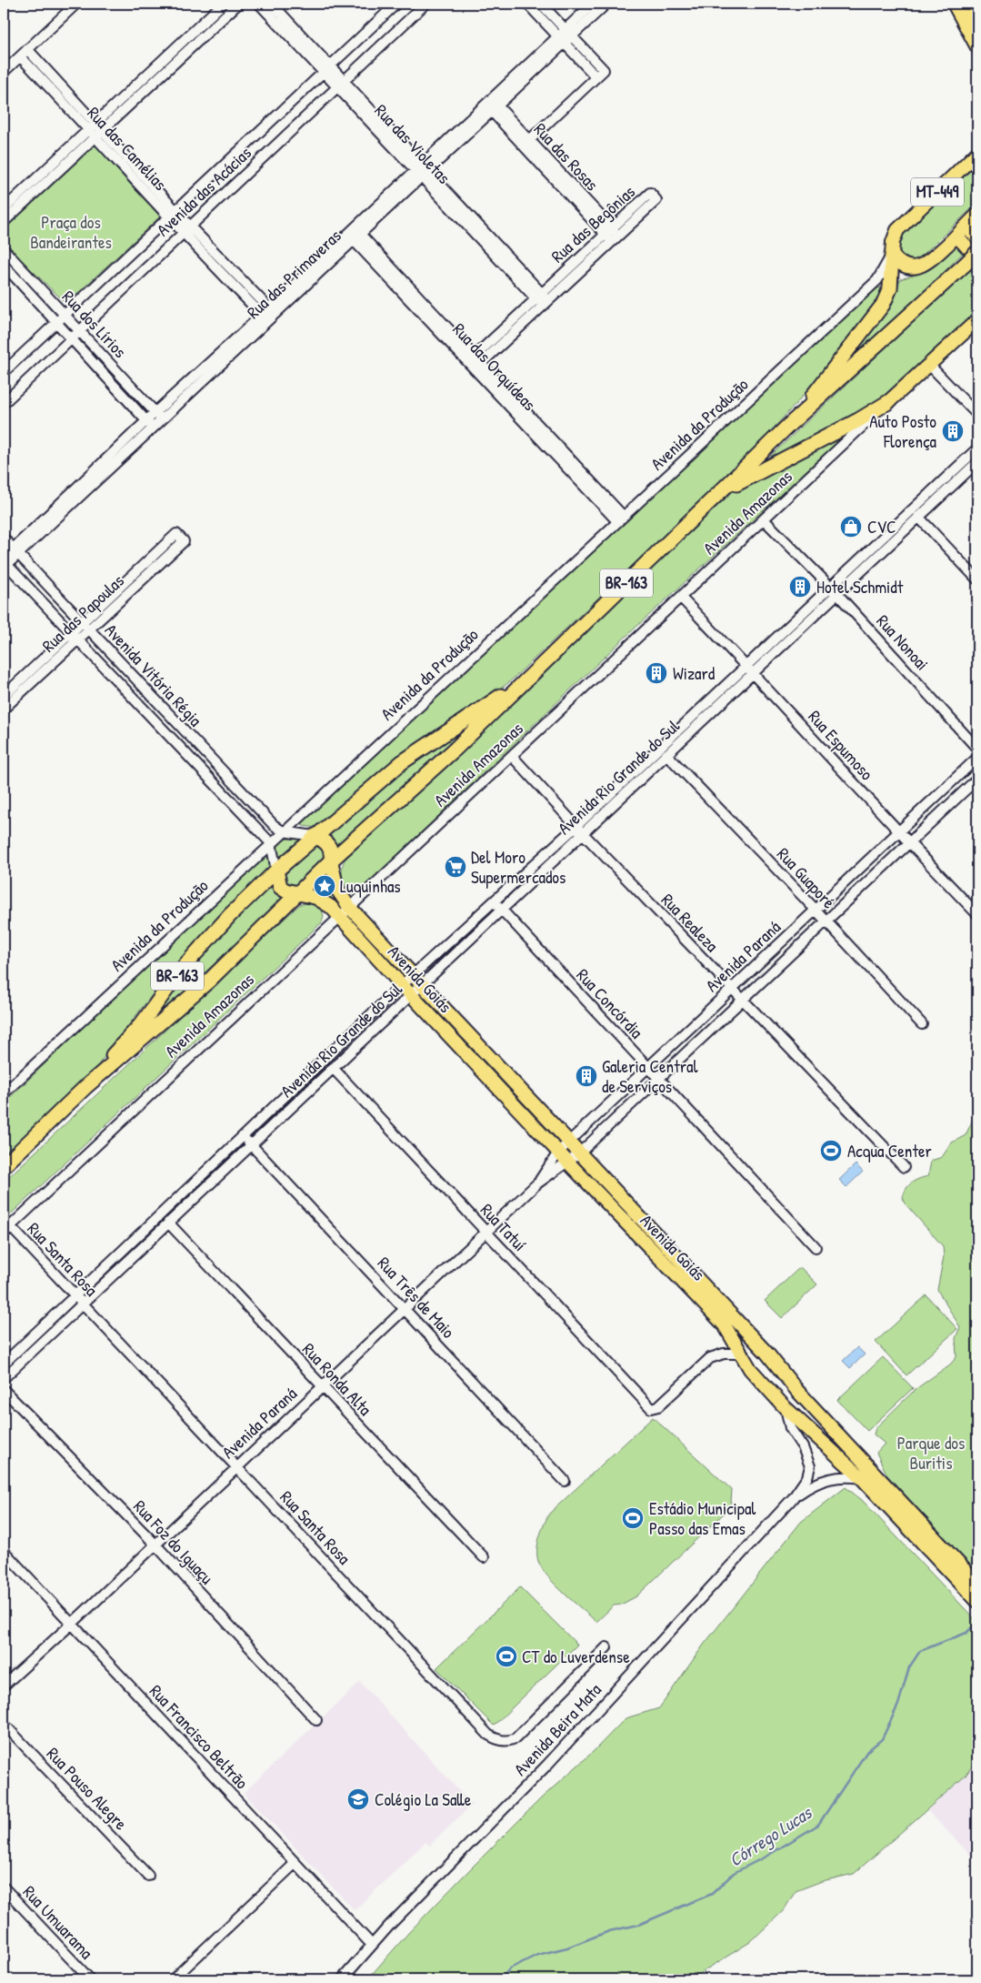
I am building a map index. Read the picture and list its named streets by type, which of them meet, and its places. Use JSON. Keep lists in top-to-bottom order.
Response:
{
  "streets": {
    "highway": ["BR-163"],
    "main road": ["MT-449", "Avenida Amazonas", "Avenida Goiás"],
    "street": [
      "Rua das Violetas",
      "Rua das Camélias",
      "Rua das Rosas",
      "Avenida das Acácias",
      "Rua das Begônias",
      "Rua das Primaveras",
      "Rua dos Lírios",
      "Rua das Orquídeas",
      "Avenida da Produção",
      "Rua das Papoulas",
      "Rua Nonoai",
      "Avenida Vitória Régia",
      "Rua Espumoso",
      "Avenida Rio Grande do Sul",
      "Rua Guaporé",
      "Rua Realeza",
      "Avenida Paraná",
      "Rua Concórdia",
      "Rua Tatuí",
      "Rua Santa Rosa",
      "Rua Três de Maio",
      "Rua Ronda Alta",
      "Rua Foz do Iguaçu",
      "Avenida Beira Mata",
      "Rua Francisco Beltrão",
      "Rua Pouso Alegre",
      "Rua Umuarama"
    ]
  },
  "crossings": [
    ["Rua das Violetas", "Avenida das Acácias"],
    ["Rua das Violetas", "Rua das Begônias"],
    ["Rua das Violetas", "Rua das Primaveras"],
    ["Rua das Camélias", "Avenida das Acácias"],
    ["Rua das Camélias", "Rua das Primaveras"],
    ["Rua das Rosas", "Rua das Begônias"],
    ["Rua das Rosas", "Rua das Primaveras"],
    ["Avenida das Acácias", "Rua dos Lírios"],
    ["MT-449", "Avenida da Produção"],
    ["Rua das Begônias", "Rua das Orquídeas"],
    ["Rua das Primaveras", "Rua dos Lírios"],
    ["Rua das Primaveras", "Rua das Orquídeas"],
    ["Rua das Primaveras", "Avenida Vitória Régia"],
    ["Rua das Orquídeas", "Avenida da Produção"],
    ["Avenida da Produção", "Avenida Vitória Régia"],
    ["Avenida Amazonas", "Rua Nonoai"],
    ["Avenida Amazonas", "Rua Espumoso"],
    ["Avenida Amazonas", "Rua Realeza"],
    ["Avenida Amazonas", "Avenida Goiás"],
    ["Avenida Amazonas", "Rua Santa Rosa"],
    ["Rua das Papoulas", "Avenida Vitória Régia"],
    ["Rua Nonoai", "Avenida Rio Grande do Sul"],
    ["Rua Espumoso", "Avenida Rio Grande do Sul"],
    ["Rua Espumoso", "Avenida Paraná"],
    ["Avenida Rio Grande do Sul", "Rua Guaporé"],
    ["Avenida Rio Grande do Sul", "Rua Realeza"],
    ["Avenida Rio Grande do Sul", "Avenida Goiás"],
    ["Avenida Rio Grande do Sul", "Rua Concórdia"],
    ["Avenida Rio Grande do Sul", "Rua Tatuí"],
    ["Avenida Rio Grande do Sul", "Rua Santa Rosa"],
    ["Avenida Rio Grande do Sul", "Rua Três de Maio"],
    ["Avenida Rio Grande do Sul", "Rua Ronda Alta"],
    ["Rua Guaporé", "Avenida Paraná"],
    ["Rua Realeza", "Avenida Paraná"],
    ["Avenida Paraná", "Avenida Goiás"],
    ["Avenida Paraná", "Rua Concórdia"],
    ["Avenida Paraná", "Rua Tatuí"],
    ["Avenida Paraná", "Rua Santa Rosa"],
    ["Avenida Paraná", "Rua Três de Maio"],
    ["Avenida Paraná", "Rua Ronda Alta"],
    ["Avenida Paraná", "Rua Foz do Iguaçu"],
    ["Avenida Paraná", "Rua Francisco Beltrão"],
    ["Avenida Goiás", "Rua Tatuí"],
    ["Avenida Goiás", "Avenida Beira Mata"],
    ["Avenida Beira Mata", "Rua Francisco Beltrão"]
  ],
  "water": ["Córrego Lucas"],
  "parks": ["Praça dos Bandeirantes", "Parque dos Buritis"],
  "places": {
    "building": [
      "Auto Posto Florença",
      "Hotel Schmidt",
      "Wizard",
      "Galeria Central de Serviços"
    ],
    "shop": ["CVC"],
    "supermarket": ["Del Moro Supermercados"],
    "place": ["Luquinhas"],
    "sports": ["Acqua Center", "Estádio Municipal Passo das Emas", "CT do Luverdense"],
    "school or university": ["Colégio La Salle"]
  }
}
